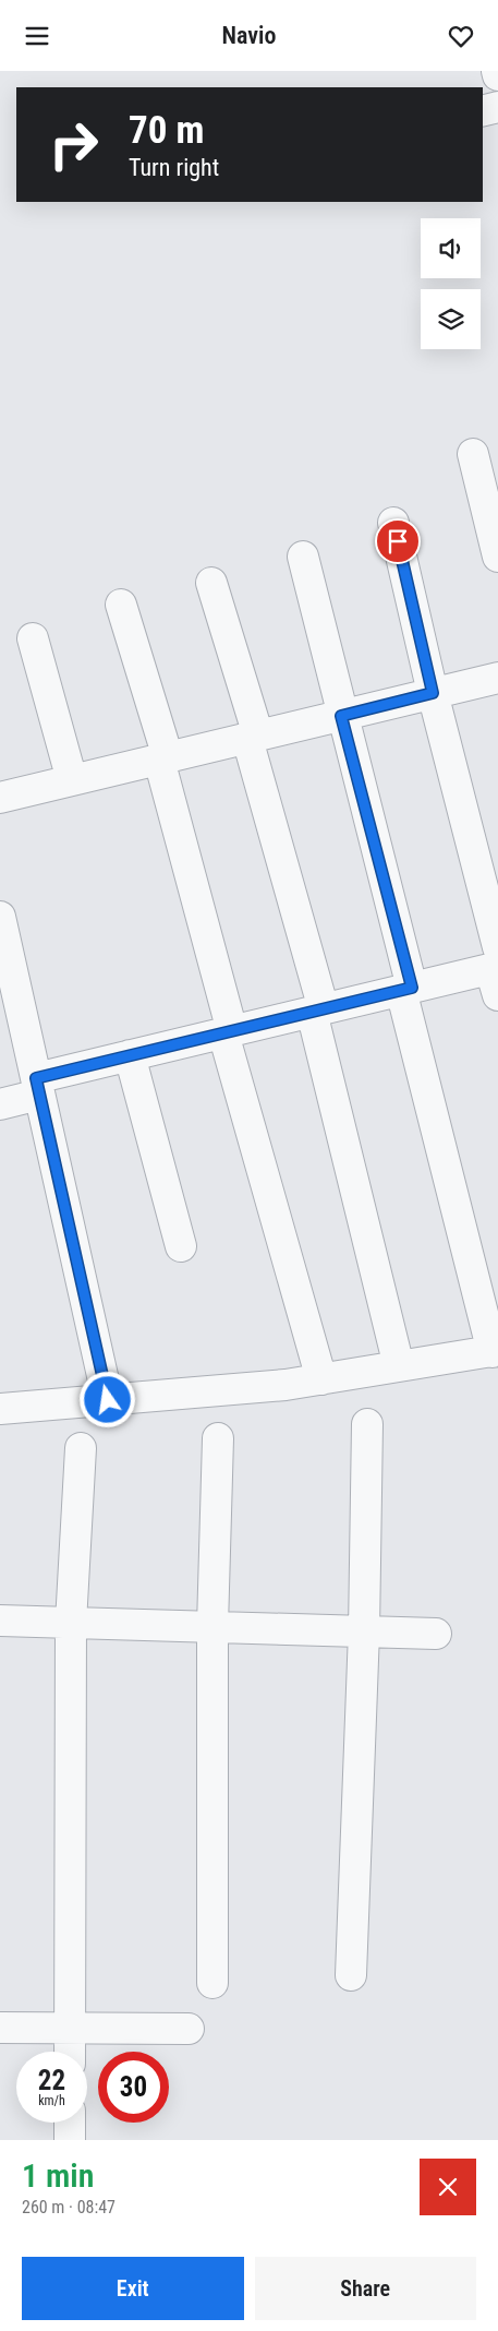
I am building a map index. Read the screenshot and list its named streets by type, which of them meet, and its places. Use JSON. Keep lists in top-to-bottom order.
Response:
{
  "page": {
    "header": "Navio",
    "turn": ["70 m", "Turn right"],
    "speed": "22 km/h",
    "limit": "30",
    "heading": ["1 min", "260 m · 08:47"],
    "buttons": ["Exit", "Share"]
  }
}
